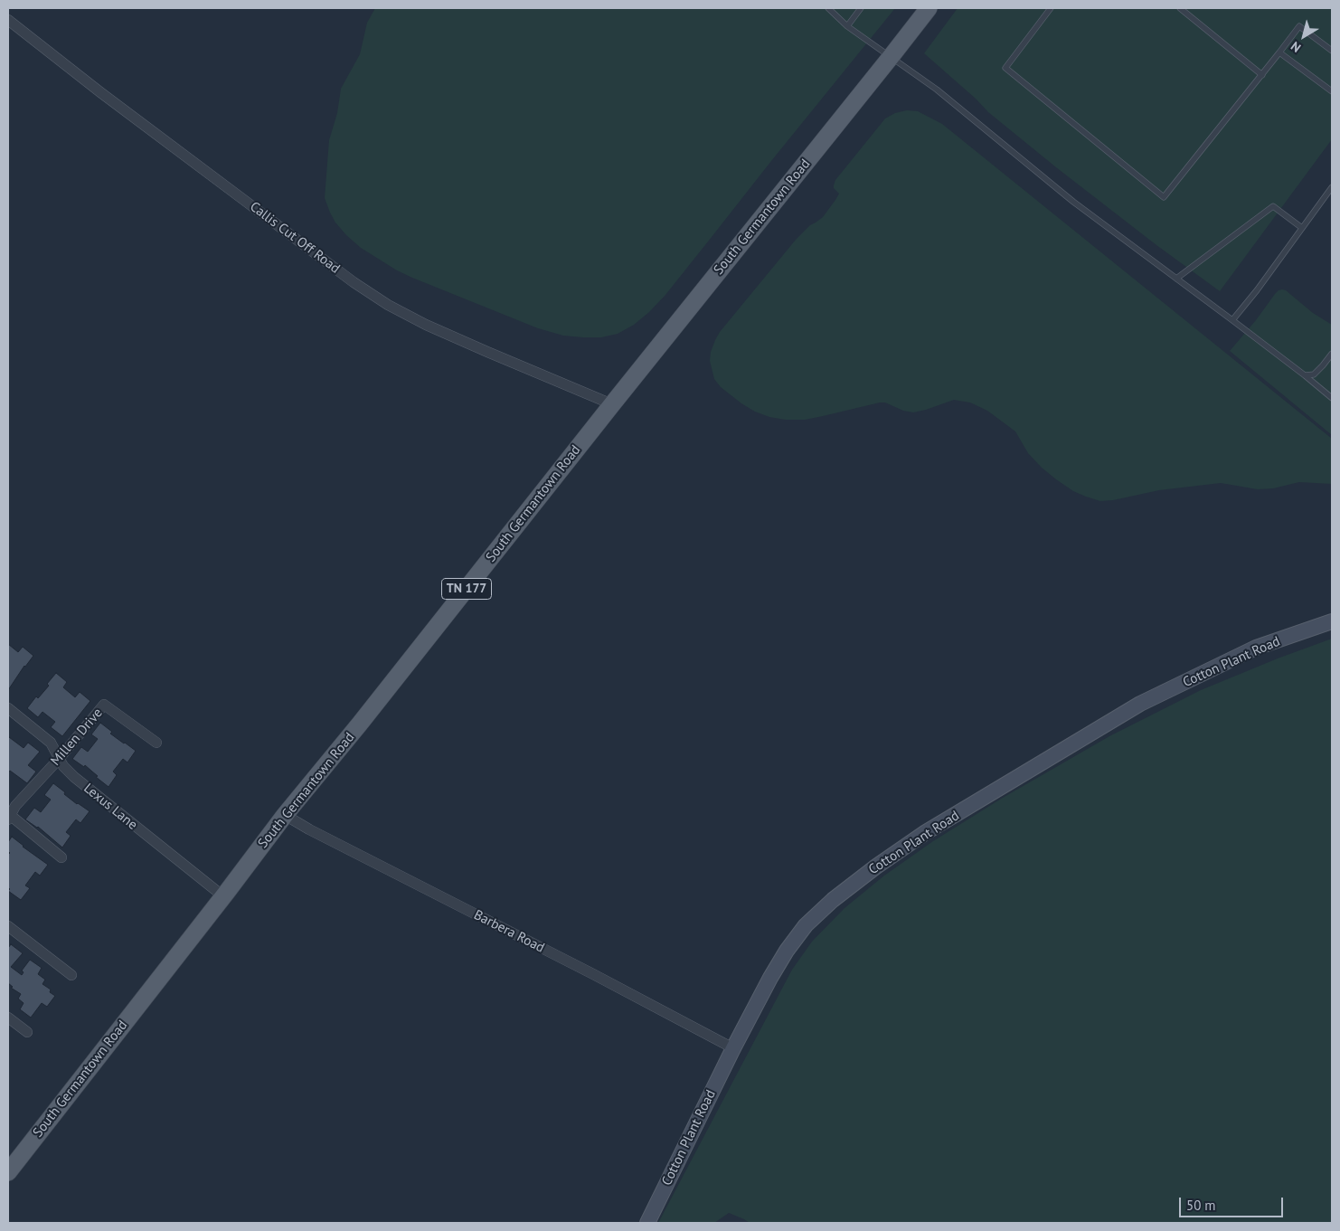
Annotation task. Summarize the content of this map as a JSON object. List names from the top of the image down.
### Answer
{
  "streets": {
    "main road": ["South Germantown Road", "TN 177"],
    "street": [
      "Callis Cut Off Road",
      "Cotton Plant Road",
      "Millen Drive",
      "Lexus Lane",
      "Barbera Road"
    ]
  },
  "crossings": [
    ["South Germantown Road", "Callis Cut Off Road"],
    ["South Germantown Road", "Lexus Lane"],
    ["South Germantown Road", "Barbera Road"],
    ["Cotton Plant Road", "Barbera Road"],
    ["Millen Drive", "Lexus Lane"]
  ],
  "scale_bar": "50 m",
  "north": "bottom left"
}
